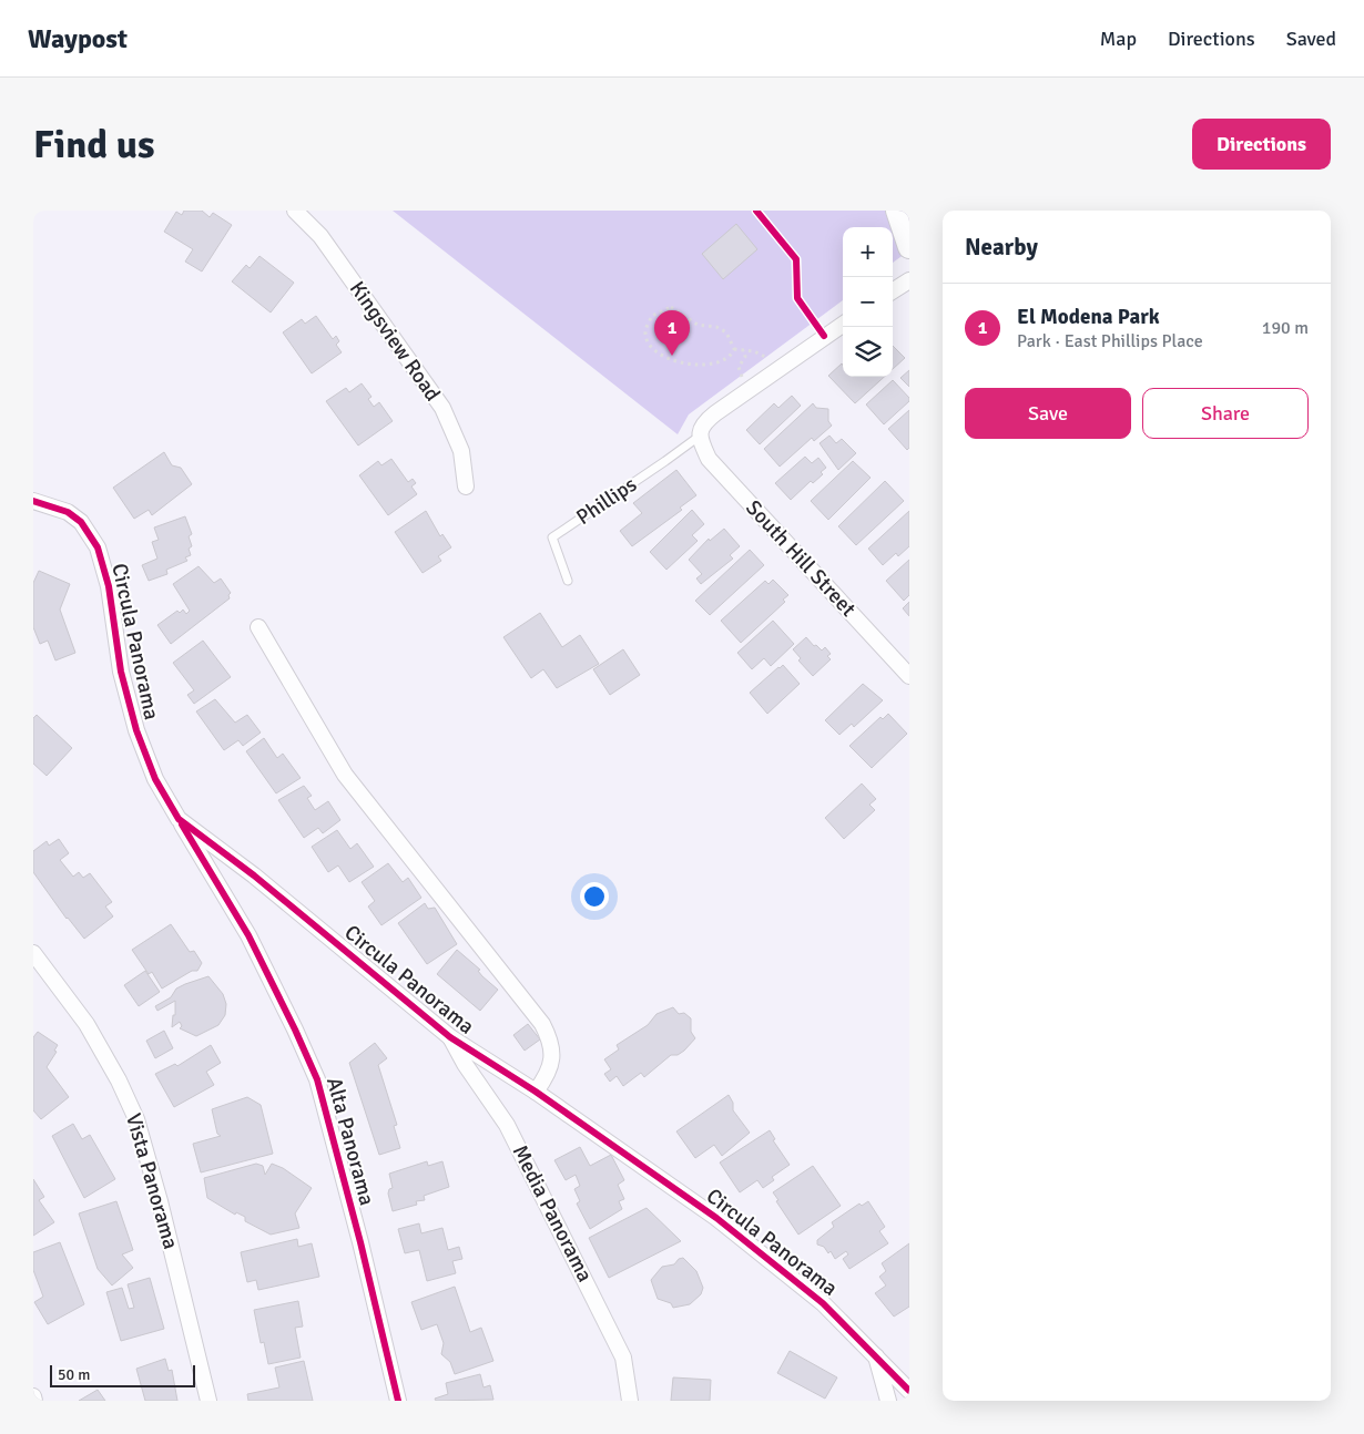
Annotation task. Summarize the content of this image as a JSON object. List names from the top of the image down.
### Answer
{
  "streets": {
    "street": [
      "Kingsview Road",
      "South Hill Street",
      "Circula Panorama",
      "Alta Panorama",
      "Vista Panorama",
      "Media Panorama"
    ],
    "lane": ["Phillips"]
  },
  "crossings": [
    ["Phillips", "South Hill Street"],
    ["Circula Panorama", "Alta Panorama"],
    ["Circula Panorama", "Media Panorama"]
  ],
  "scale_bar": "50 m",
  "page": {
    "header": "Waypost",
    "nav": ["Map", "Directions", "Saved"],
    "buttons": [
      "Directions",
      ["Save", "Share"]
    ],
    "title": "Find us",
    "heading": "Nearby",
    "map_buttons": ["+", "−"],
    "list": [
      {
        "mark": "1",
        "name": "El Modena Park",
        "note": "Park · East Phillips Place",
        "value": "190 m"
      }
    ],
    "pins": "1",
    "scale": "50 m"
  }
}
